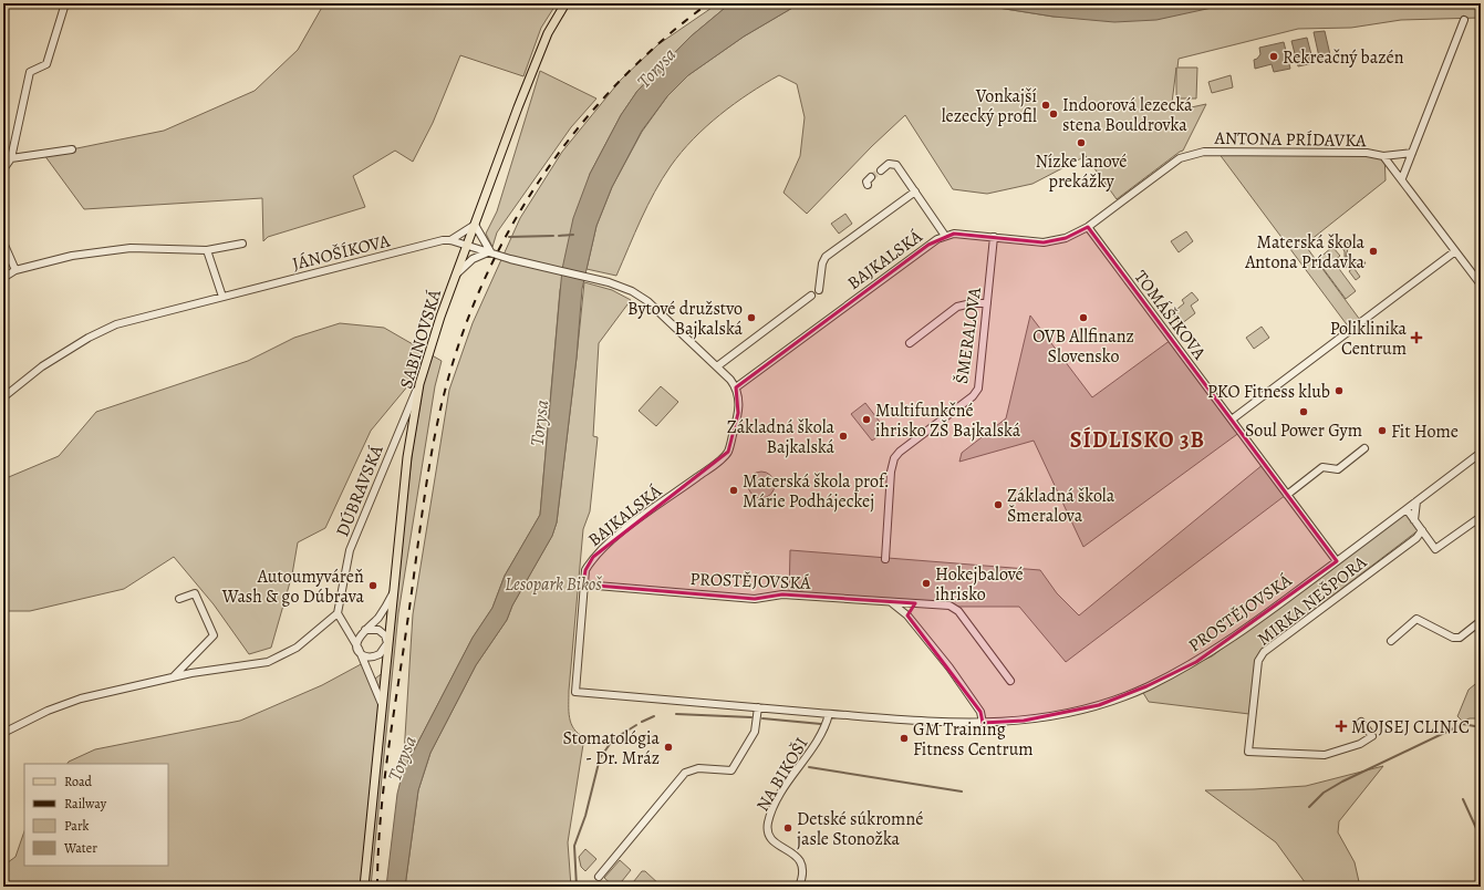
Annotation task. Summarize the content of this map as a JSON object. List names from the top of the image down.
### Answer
{
  "streets": {
    "main road": ["SABINOVSKÁ"],
    "street": [
      "ANTONA PRÍDAVKA",
      "JÁNOŠÍKOVA",
      "BAJKALSKÁ",
      "TOMÁŠIKOVA",
      "ŠMERALOVA",
      "DÚBRAVSKÁ",
      "PROSTĚJOVSKÁ",
      "MIRKA NEŠPORA",
      "NA BIKOŠI"
    ]
  },
  "crossings": [
    ["ANTONA PRÍDAVKA", "BAJKALSKÁ"],
    ["ANTONA PRÍDAVKA", "TOMÁŠIKOVA"],
    ["BAJKALSKÁ", "TOMÁŠIKOVA"],
    ["BAJKALSKÁ", "ŠMERALOVA"],
    ["BAJKALSKÁ", "PROSTĚJOVSKÁ"],
    ["TOMÁŠIKOVA", "PROSTĚJOVSKÁ"],
    ["SABINOVSKÁ", "DÚBRAVSKÁ"],
    ["PROSTĚJOVSKÁ", "NA BIKOŠI"]
  ],
  "districts": ["SÍDLISKO 3B"],
  "water": ["Torysa"],
  "parks": ["Lesopark Bikoš"],
  "places": {
    "other": [
      "Rekreačný bazén",
      "Vonkajší lezecký profil",
      "Indoorová lezecká stena Bouldrovka",
      "Nízke lanové prekážky",
      "Materská škola Antona Prídavka",
      "Bytové družstvo Bajkalská",
      "OVB Allfinanz Slovensko",
      "PKO Fitness klub",
      "Soul Power Gym",
      "Multifunkčné ihrisko ZŠ Bajkalská",
      "Fit Home",
      "Základná škola Bajkalská",
      "Materská škola prof. Márie Podhájeckej",
      "Základná škola Šmeralova",
      "Hokejbalové ihrisko",
      "Autoumyváreň Wash & go Dúbrava",
      "GM Training Fitness Centrum",
      "Stomatológia - Dr. Mráz",
      "Detské súkromné jasle Stonožka"
    ],
    "health": ["Poliklinika Centrum", "MOJSEJ CLINIC"]
  },
  "legend": [
    "Road",
    "Railway",
    "Park",
    "Water"
  ]
}
